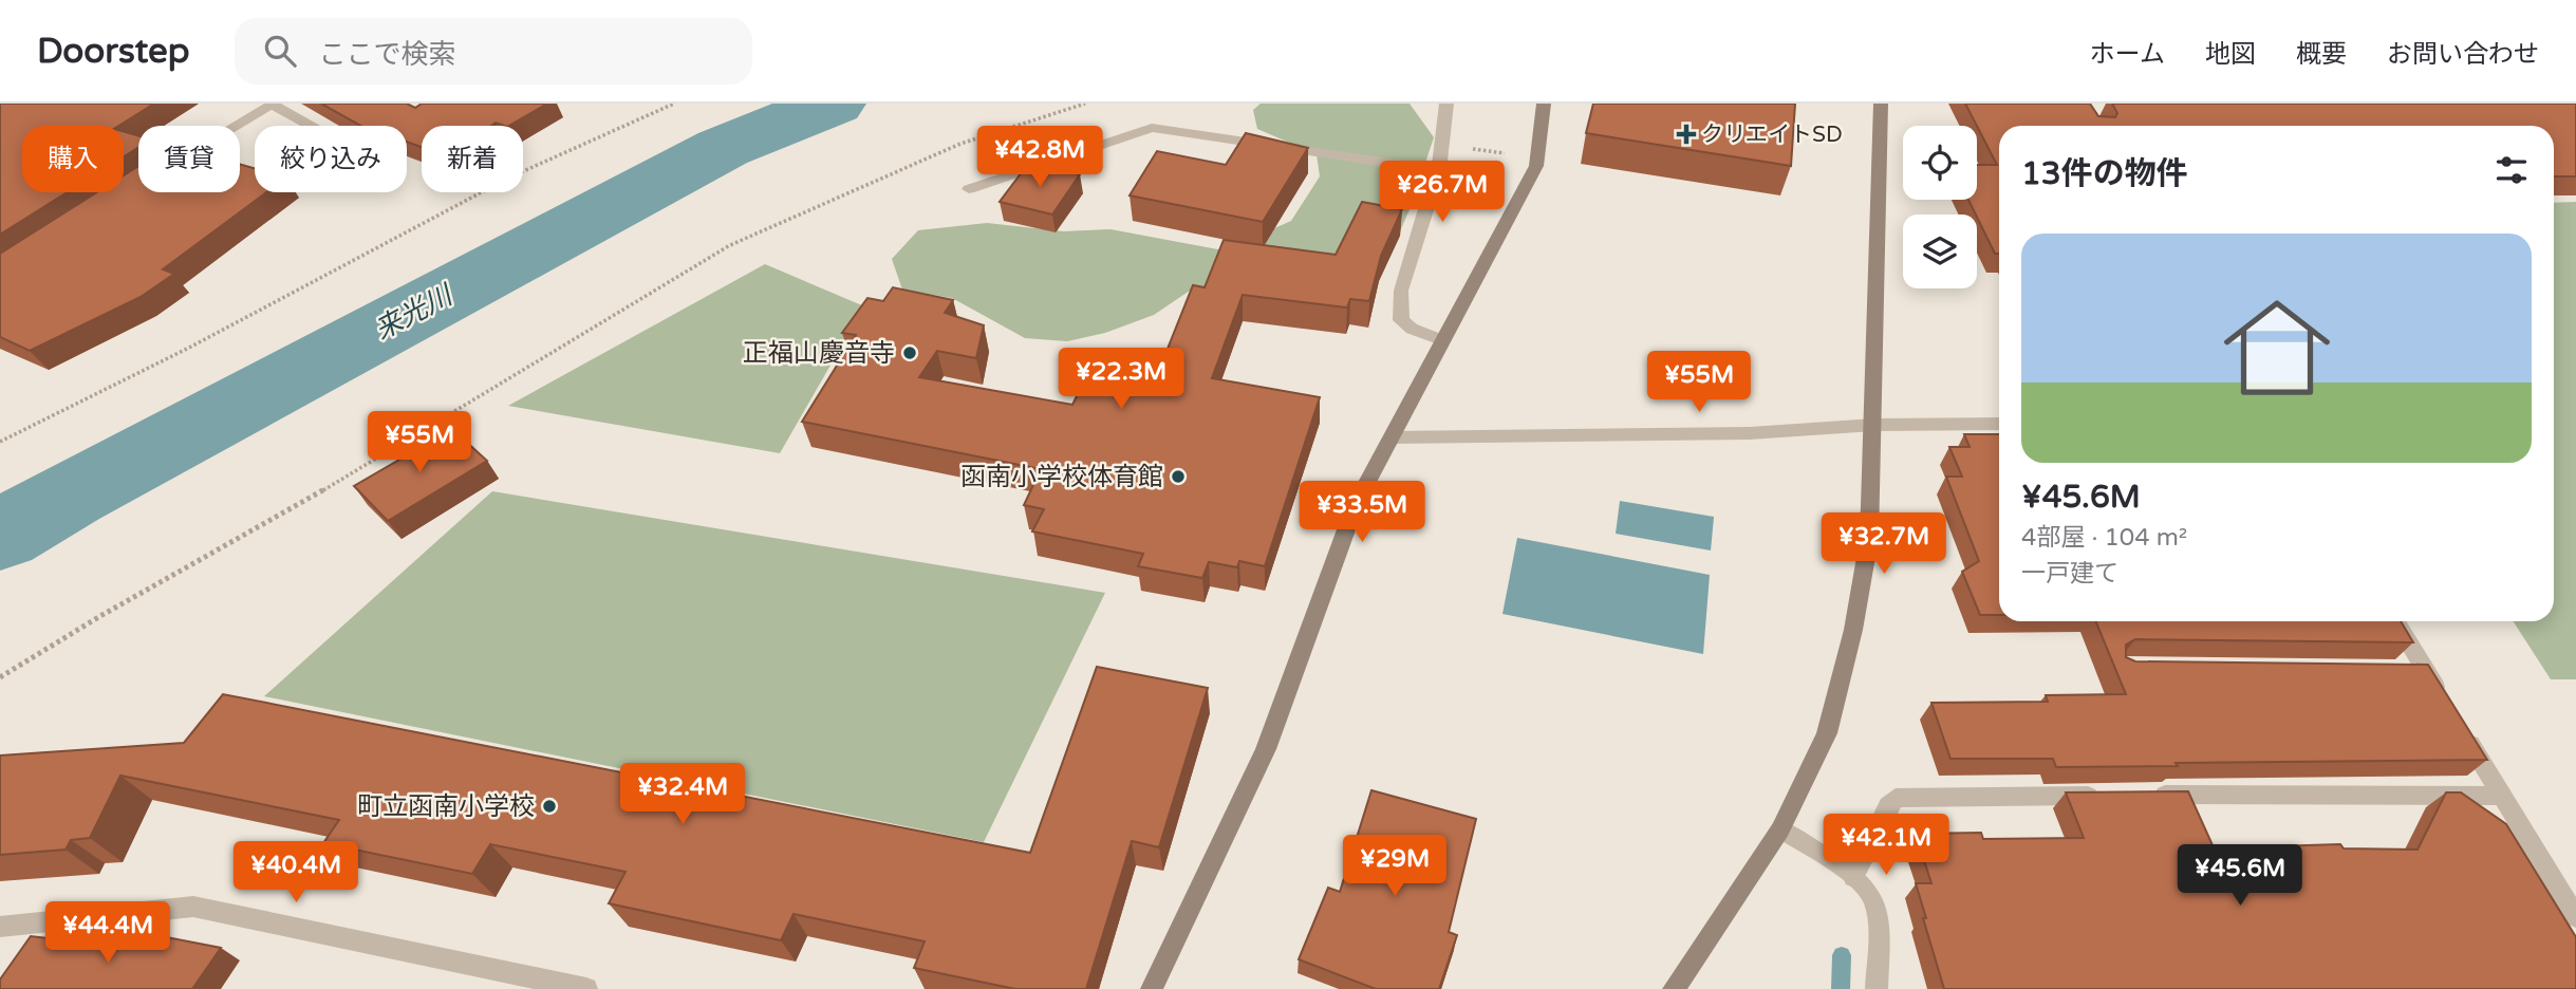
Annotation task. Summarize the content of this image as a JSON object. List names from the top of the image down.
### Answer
{
  "water": ["来光川"],
  "places": {
    "health": ["クリエイトSD"],
    "other": ["正福山慶音寺", "函南小学校体育館", "町立函南小学校"]
  },
  "page": {
    "header": "Doorstep",
    "search": "ここで検索",
    "nav": [
      "ホーム",
      "地図",
      "概要",
      "お問い合わせ"
    ],
    "price": [
      "¥42.8M",
      "¥26.7M",
      "¥22.3M",
      "¥55M",
      "¥55M",
      "¥33.5M",
      "¥32.7M",
      "¥32.4M",
      "¥42.1M",
      "¥29M",
      "¥40.4M",
      "¥45.6M",
      "¥44.4M"
    ],
    "chip": [
      "購入",
      "賃貸",
      "絞り込み",
      "新着"
    ],
    "heading": "13件の物件",
    "list": [
      {
        "name": "¥45.6M",
        "note": "4部屋 · 104 m² · 一戸建て"
      }
    ]
  }
}
